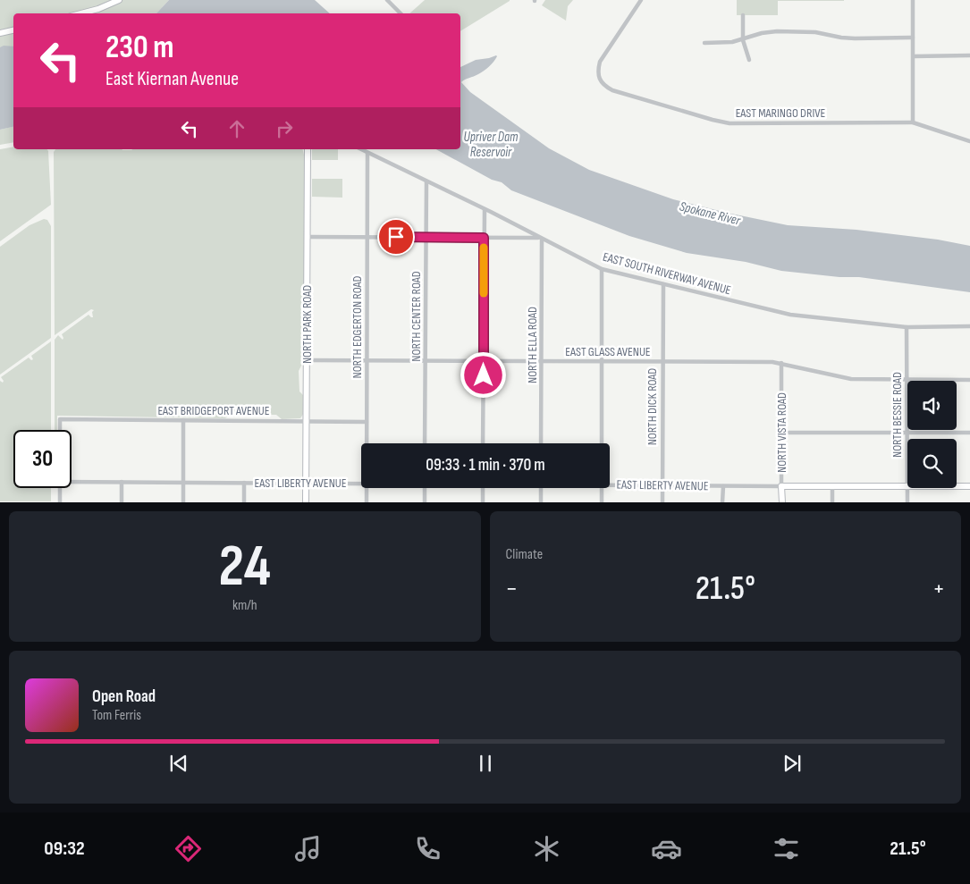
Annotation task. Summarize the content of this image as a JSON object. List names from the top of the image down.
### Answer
{
  "streets": {
    "street": [
      "EAST MARINGO DRIVE",
      "EAST SOUTH RIVERWAY AVENUE",
      "NORTH CENTER ROAD",
      "NORTH PARK ROAD",
      "NORTH EDGERTON ROAD",
      "NORTH ELLA ROAD",
      "EAST GLASS AVENUE",
      "NORTH DICK ROAD",
      "EAST BRIDGEPORT AVENUE",
      "NORTH BESSIE ROAD",
      "NORTH VISTA ROAD",
      "EAST LIBERTY AVENUE"
    ]
  },
  "crossings": [
    ["EAST SOUTH RIVERWAY AVENUE", "NORTH CENTER ROAD"],
    ["EAST SOUTH RIVERWAY AVENUE", "NORTH EDGERTON ROAD"],
    ["EAST SOUTH RIVERWAY AVENUE", "NORTH ELLA ROAD"],
    ["EAST SOUTH RIVERWAY AVENUE", "NORTH DICK ROAD"],
    ["EAST SOUTH RIVERWAY AVENUE", "NORTH BESSIE ROAD"],
    ["NORTH CENTER ROAD", "EAST GLASS AVENUE"],
    ["NORTH PARK ROAD", "EAST GLASS AVENUE"],
    ["NORTH PARK ROAD", "EAST BRIDGEPORT AVENUE"],
    ["NORTH PARK ROAD", "EAST LIBERTY AVENUE"],
    ["NORTH EDGERTON ROAD", "EAST GLASS AVENUE"],
    ["NORTH EDGERTON ROAD", "EAST BRIDGEPORT AVENUE"],
    ["NORTH ELLA ROAD", "EAST GLASS AVENUE"],
    ["EAST GLASS AVENUE", "NORTH DICK ROAD"],
    ["EAST GLASS AVENUE", "NORTH BESSIE ROAD"],
    ["EAST GLASS AVENUE", "NORTH VISTA ROAD"],
    ["NORTH DICK ROAD", "EAST LIBERTY AVENUE"],
    ["NORTH VISTA ROAD", "EAST LIBERTY AVENUE"]
  ],
  "water": ["Upriver Dam Reservoir", "Spokane River"],
  "page": {
    "turn": ["230 m", "East Kiernan Avenue"],
    "limit": "30",
    "trip": "09:33 · 1 min · 370 m",
    "tile": [
      ["24", "km/h"],
      "Climate"
    ],
    "heat": ["−", "21.5°", "+"],
    "song": ["Open Road", "Tom Ferris"],
    "tabs": ["09:32", "21.5°"]
  }
}
